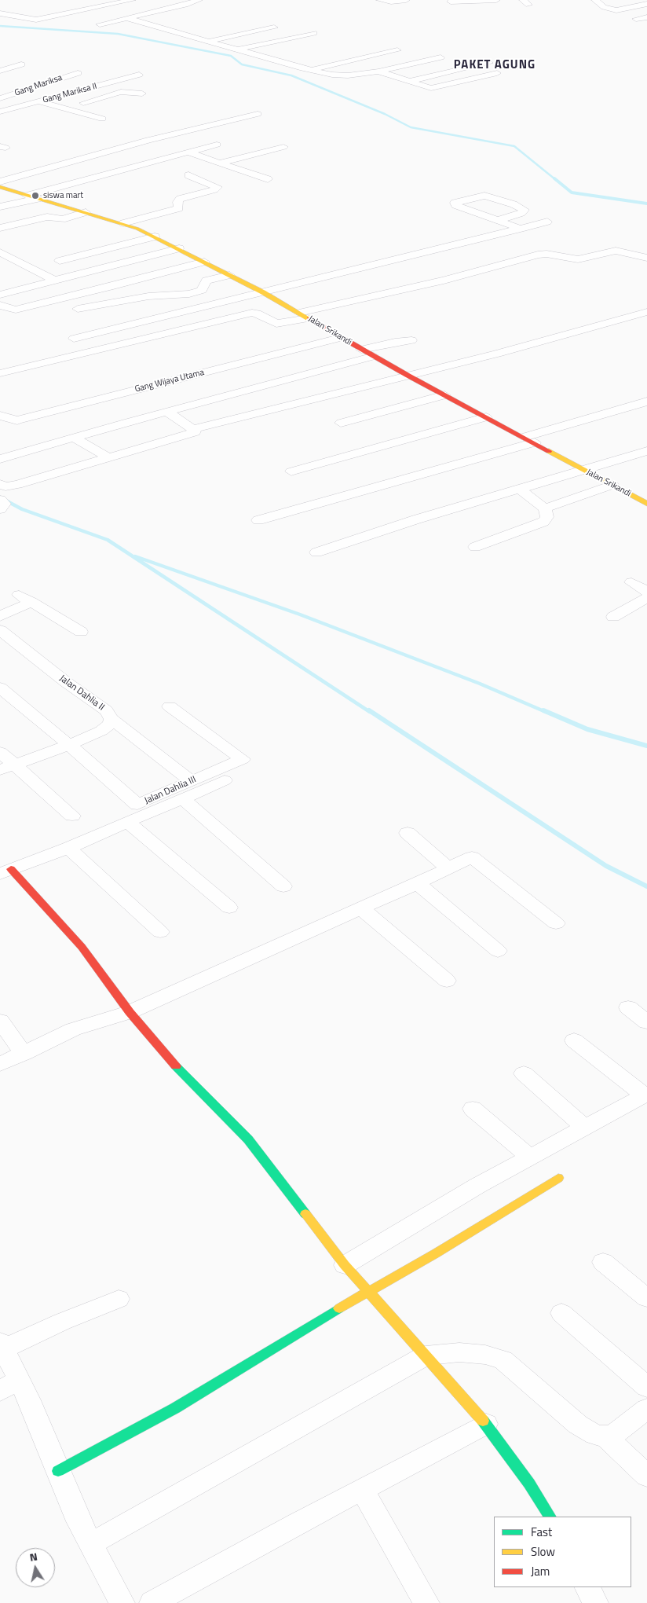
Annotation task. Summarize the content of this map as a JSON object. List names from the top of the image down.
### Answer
{
  "streets": {
    "street": [
      "Gang Mariksa",
      "Gang Mariksa II",
      "Jalan Srikandi",
      "Gang Wijaya Utama",
      "Jalan Dahlia II",
      "Jalan Dahlia III"
    ]
  },
  "crossings": [
    ["Jalan Srikandi", "Gang Wijaya Utama"],
    ["Jalan Dahlia II", "Jalan Dahlia III"]
  ],
  "districts": ["PAKET AGUNG"],
  "places": ["siswa mart"],
  "legend": ["Fast", "Slow", "Jam"],
  "north": "top"
}
